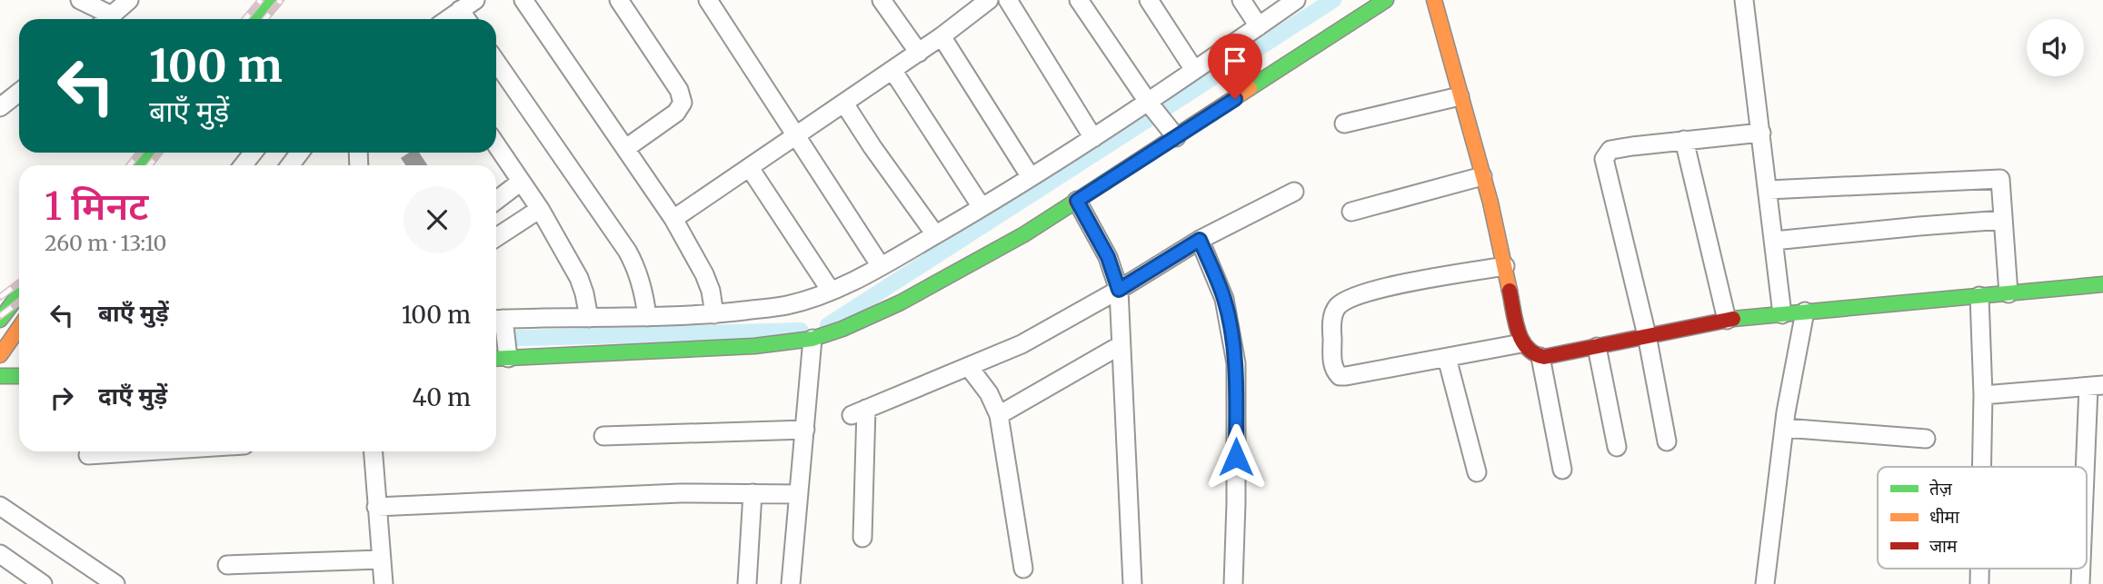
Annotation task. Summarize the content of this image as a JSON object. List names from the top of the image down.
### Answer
{
  "legend": ["तेज़", "धीमा", "जाम"],
  "page": {
    "turn": ["100 m", "बाएँ मुड़ें"],
    "heading": ["1 मिनट", "260 m · 13:10"],
    "list": [
      {
        "name": "बाएँ मुड़ें",
        "value": "100 m"
      },
      {
        "name": "दाएँ मुड़ें",
        "value": "40 m"
      }
    ]
  }
}
